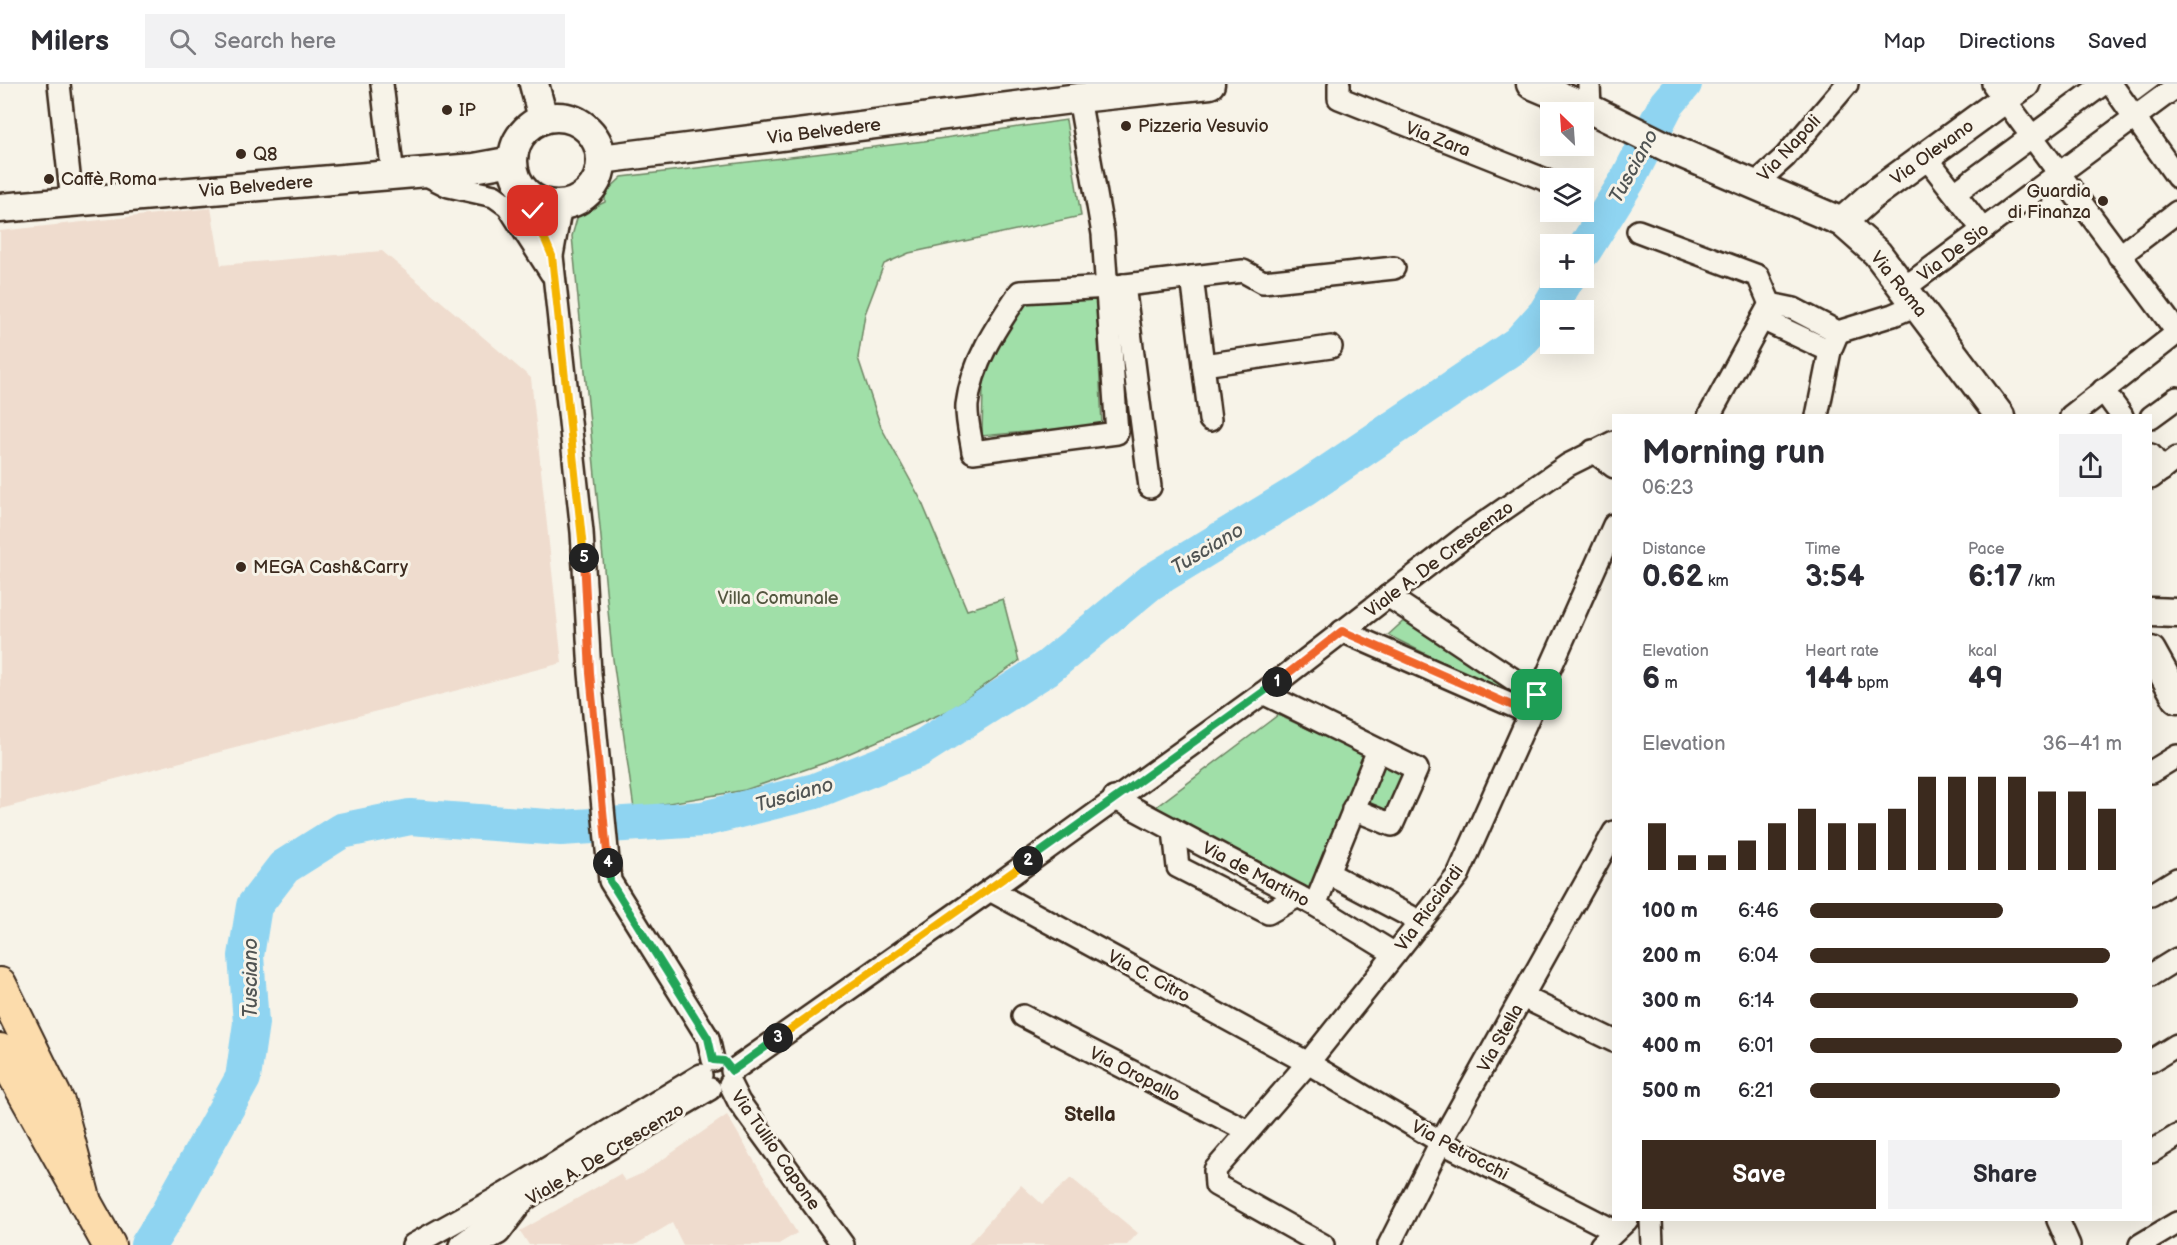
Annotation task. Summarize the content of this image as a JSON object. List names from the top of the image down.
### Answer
{
  "streets": {
    "main road": ["Via Belvedere", "Via Olevano", "Via Roma"],
    "street": [
      "Via Zara",
      "Via Napoli",
      "Via De Sio",
      "Viale A. De Crescenzo",
      "Via de Martino",
      "Via Ricciardi",
      "Via C. Citro",
      "Via Stella",
      "Via Oropallo",
      "Via Tullio Capone",
      "Via Petrocchi"
    ]
  },
  "crossings": [
    ["Via Napoli", "Via Roma"],
    ["Via Olevano", "Via Roma"],
    ["Via De Sio", "Via Roma"],
    ["Viale A. De Crescenzo", "Via de Martino"],
    ["Viale A. De Crescenzo", "Via C. Citro"],
    ["Viale A. De Crescenzo", "Via Tullio Capone"],
    ["Via de Martino", "Via Ricciardi"],
    ["Via Ricciardi", "Via C. Citro"],
    ["Via Ricciardi", "Via Oropallo"],
    ["Via Ricciardi", "Via Petrocchi"],
    ["Via C. Citro", "Via Petrocchi"],
    ["Via Stella", "Via Petrocchi"]
  ],
  "districts": ["Stella"],
  "water": ["Tusciano"],
  "parks": ["Villa Comunale"],
  "places": [
    "IP",
    "Pizzeria Vesuvio",
    "Q8",
    "Caffè Roma",
    "Guardia di Finanza",
    "MEGA Cash&Carry"
  ],
  "north": "top left",
  "page": {
    "header": "Milers",
    "search": "Search here",
    "nav": ["Map", "Directions", "Saved"],
    "map_buttons": ["+", "−"],
    "heading": ["Morning run", "06:23"],
    "stats": [
      ["Distance", "0.62 km"],
      ["Time", "3:54"],
      ["Pace", "6:17 /km"],
      ["Elevation", "6 m"],
      ["Heart rate", "144 bpm"],
      ["kcal", "49"]
    ],
    "pins": [
      "5",
      "1",
      "2",
      "4",
      "3"
    ],
    "chart": ["Elevation", "36–41 m"],
    "list": [
      {
        "name": "100 m",
        "note": "6:46"
      },
      {
        "name": "200 m",
        "note": "6:04"
      },
      {
        "name": "300 m",
        "note": "6:14"
      },
      {
        "name": "400 m",
        "note": "6:01"
      },
      {
        "name": "500 m",
        "note": "6:21"
      }
    ],
    "buttons": ["Save", "Share"]
  }
}
